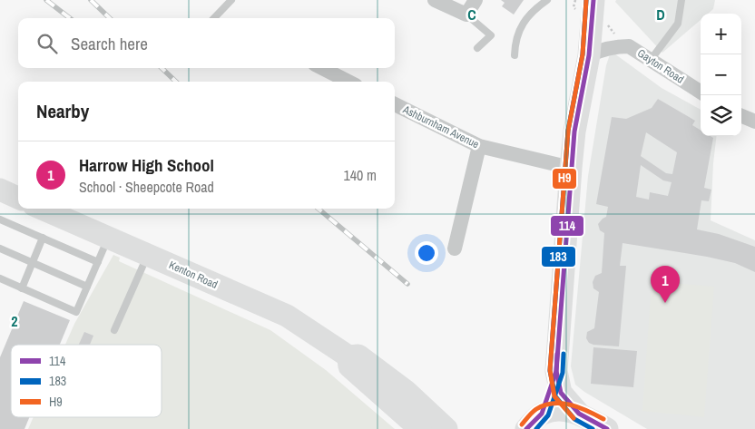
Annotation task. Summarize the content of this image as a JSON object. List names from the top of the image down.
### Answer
{
  "streets": {
    "main road": ["Kenton Road"],
    "street": ["Gayton Road", "Ashburnham Avenue"]
  },
  "lines": ["transit line 114", "transit line 183", "transit line H9"],
  "legend": ["114", "183", "H9"],
  "page": {
    "map_buttons": ["+", "−"],
    "search": "Search here",
    "heading": "Nearby",
    "list": [
      {
        "mark": "1",
        "name": "Harrow High School",
        "note": "School · Sheepcote Road",
        "value": "140 m"
      }
    ],
    "pins": "1"
  },
  "grid": {
    "columns": ["C", "D"],
    "rows": ["2"]
  }
}
